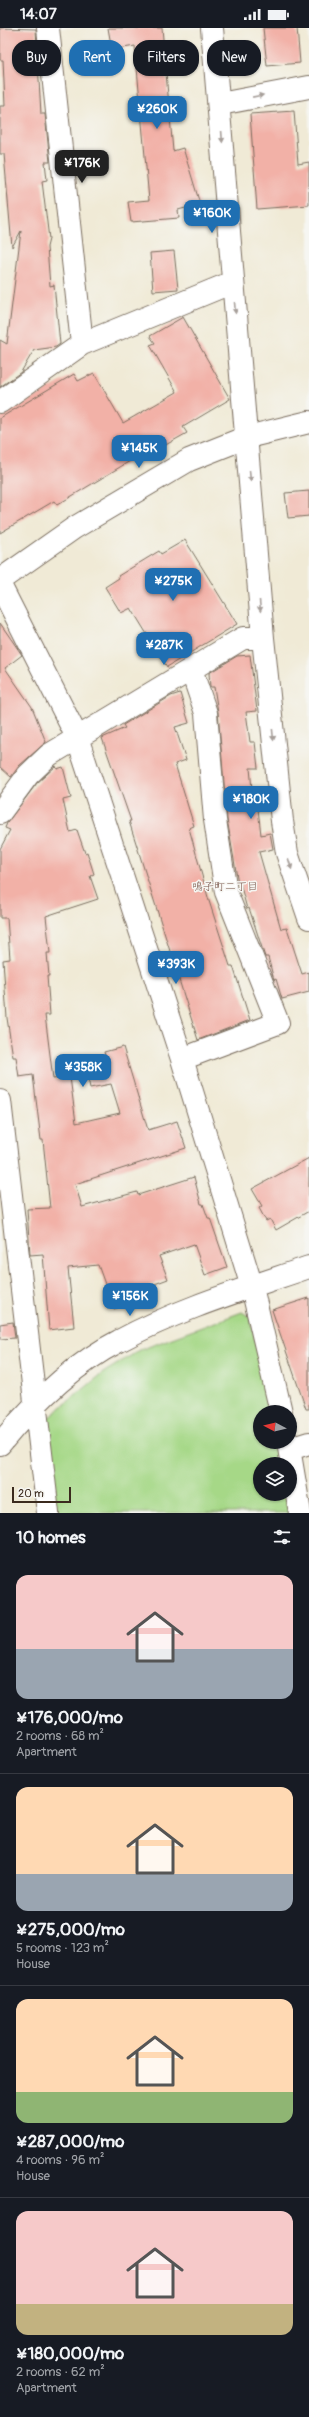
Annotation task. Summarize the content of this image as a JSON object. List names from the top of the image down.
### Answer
{
  "districts": ["鳴子町二丁目"],
  "scale_bar": "20 m",
  "north": "left",
  "page": {
    "status": "14:07",
    "chip": [
      "Buy",
      "Rent",
      "Filters",
      "New"
    ],
    "price": [
      "¥260K",
      "¥176K",
      "¥160K",
      "¥145K",
      "¥275K",
      "¥287K",
      "¥180K",
      "¥393K",
      "¥358K",
      "¥156K"
    ],
    "scale": "20 m",
    "heading": "10 homes",
    "list": [
      {
        "name": "¥176,000/mo",
        "note": "2 rooms · 68 m² · Apartment"
      },
      {
        "name": "¥275,000/mo",
        "note": "5 rooms · 123 m² · House"
      },
      {
        "name": "¥287,000/mo",
        "note": "4 rooms · 96 m² · House"
      },
      {
        "name": "¥180,000/mo",
        "note": "2 rooms · 62 m² · Apartment"
      }
    ]
  }
}
